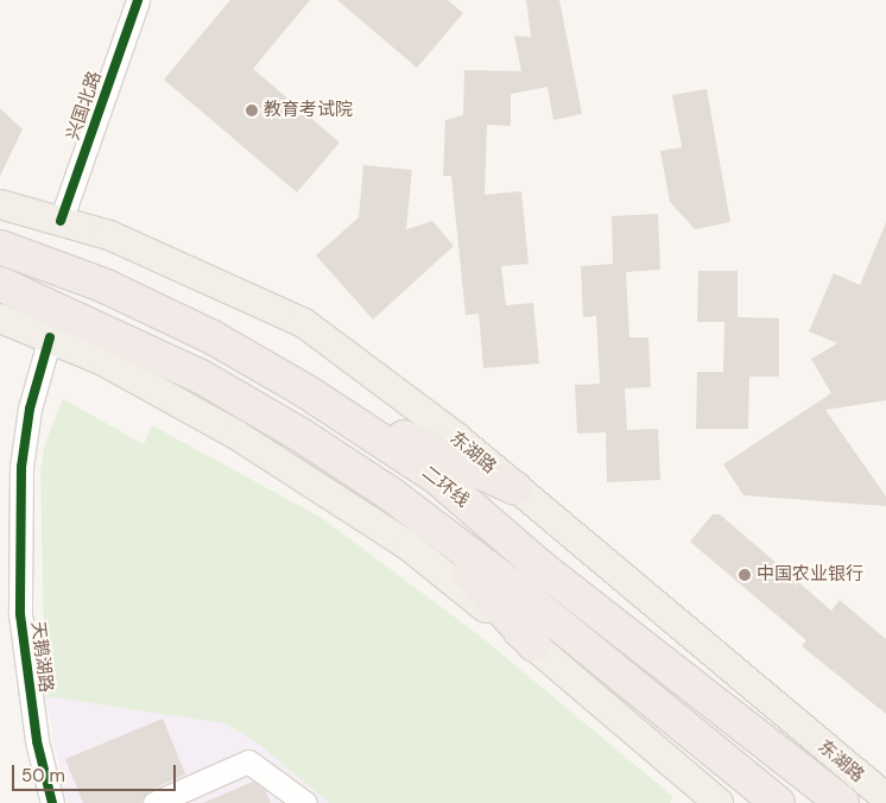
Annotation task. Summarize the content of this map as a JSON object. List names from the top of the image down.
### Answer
{
  "streets": {
    "highway": ["二环线"],
    "main road": ["东湖路"],
    "street": ["兴国北路", "天鹅湖路"]
  },
  "crossings": [
    ["兴国北路", "东湖路"]
  ],
  "places": ["教育考试院", "中国农业银行"],
  "scale_bar": "50 m"
}
